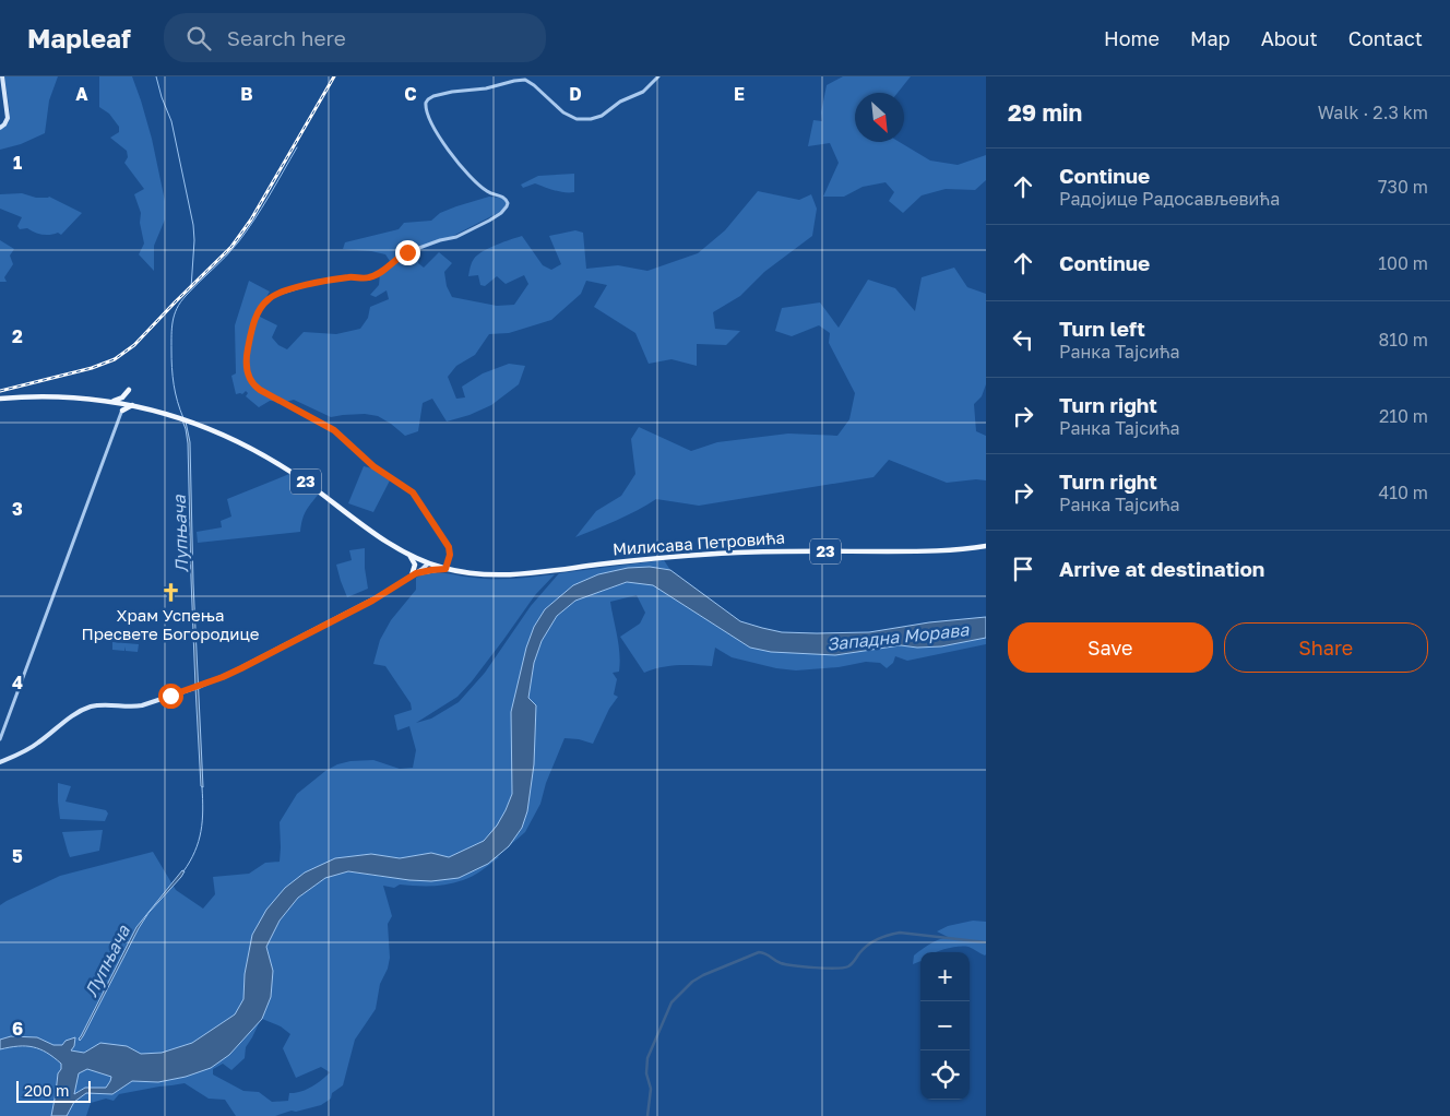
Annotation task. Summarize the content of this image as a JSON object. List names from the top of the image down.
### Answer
{
  "streets": {
    "main road": ["23", "Милисава Петровића"]
  },
  "crossings": [
    ["23", "Милисава Петровића"]
  ],
  "water": ["Лупњача", "Западна Морава"],
  "places": {
    "church": ["Храм Успења Пресвете Богородице"]
  },
  "scale_bar": "200 m",
  "north": "bottom right",
  "page": {
    "header": "Mapleaf",
    "search": "Search here",
    "nav": [
      "Home",
      "Map",
      "About",
      "Contact"
    ],
    "heading": ["29 min", "Walk · 2.3 km"],
    "list": [
      ["Continue", "Радојице Радосављевића", "730 m"],
      ["Continue", "100 m"],
      ["Turn left", "Ранка Тајсића", "810 m"],
      ["Turn right", "Ранка Тајсића", "210 m"],
      ["Turn right", "Ранка Тајсића", "410 m"],
      "Arrive at destination"
    ],
    "buttons": ["Save", "Share"],
    "map_buttons": ["+", "−"],
    "scale": "200 m"
  },
  "grid": {
    "columns": [
      "A",
      "B",
      "C",
      "D",
      "E"
    ],
    "rows": [
      "1",
      "2",
      "3",
      "4",
      "5",
      "6"
    ]
  }
}
